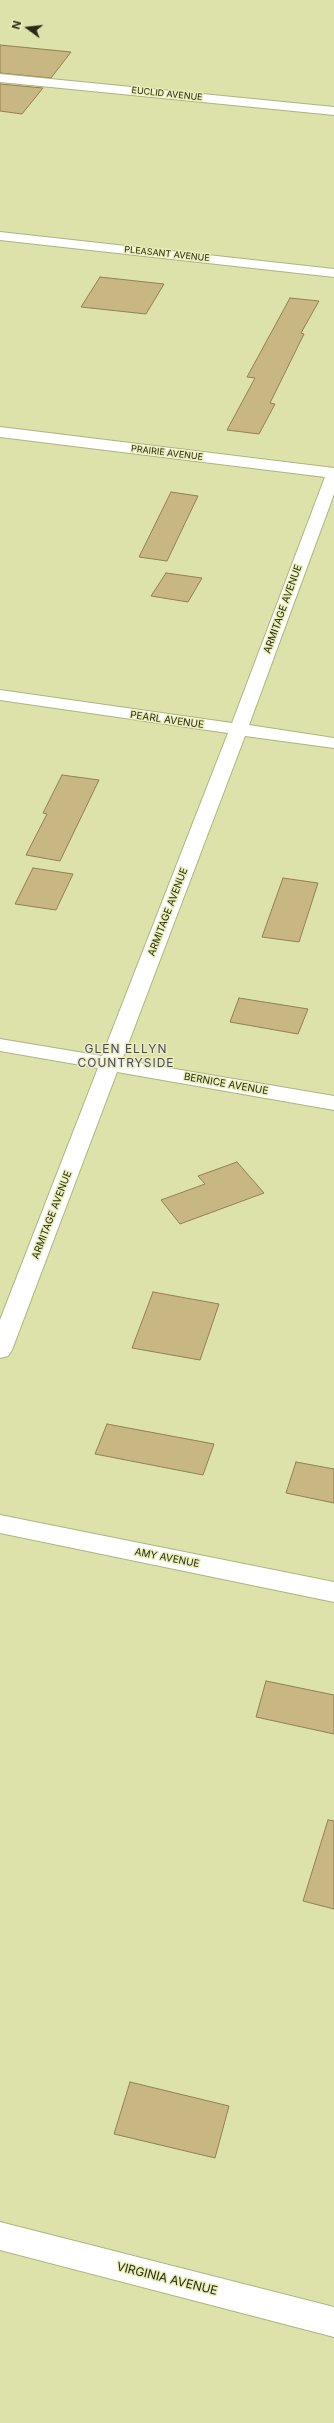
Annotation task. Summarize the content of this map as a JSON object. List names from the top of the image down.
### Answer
{
  "streets": {
    "street": [
      "EUCLID AVENUE",
      "PLEASANT AVENUE",
      "PRAIRIE AVENUE",
      "ARMITAGE AVENUE",
      "PEARL AVENUE",
      "BERNICE AVENUE",
      "AMY AVENUE",
      "VIRGINIA AVENUE"
    ]
  },
  "crossings": [
    ["PRAIRIE AVENUE", "ARMITAGE AVENUE"],
    ["ARMITAGE AVENUE", "PEARL AVENUE"],
    ["ARMITAGE AVENUE", "BERNICE AVENUE"]
  ],
  "districts": ["GLEN ELLYN COUNTRYSIDE"],
  "north": "left"
}
